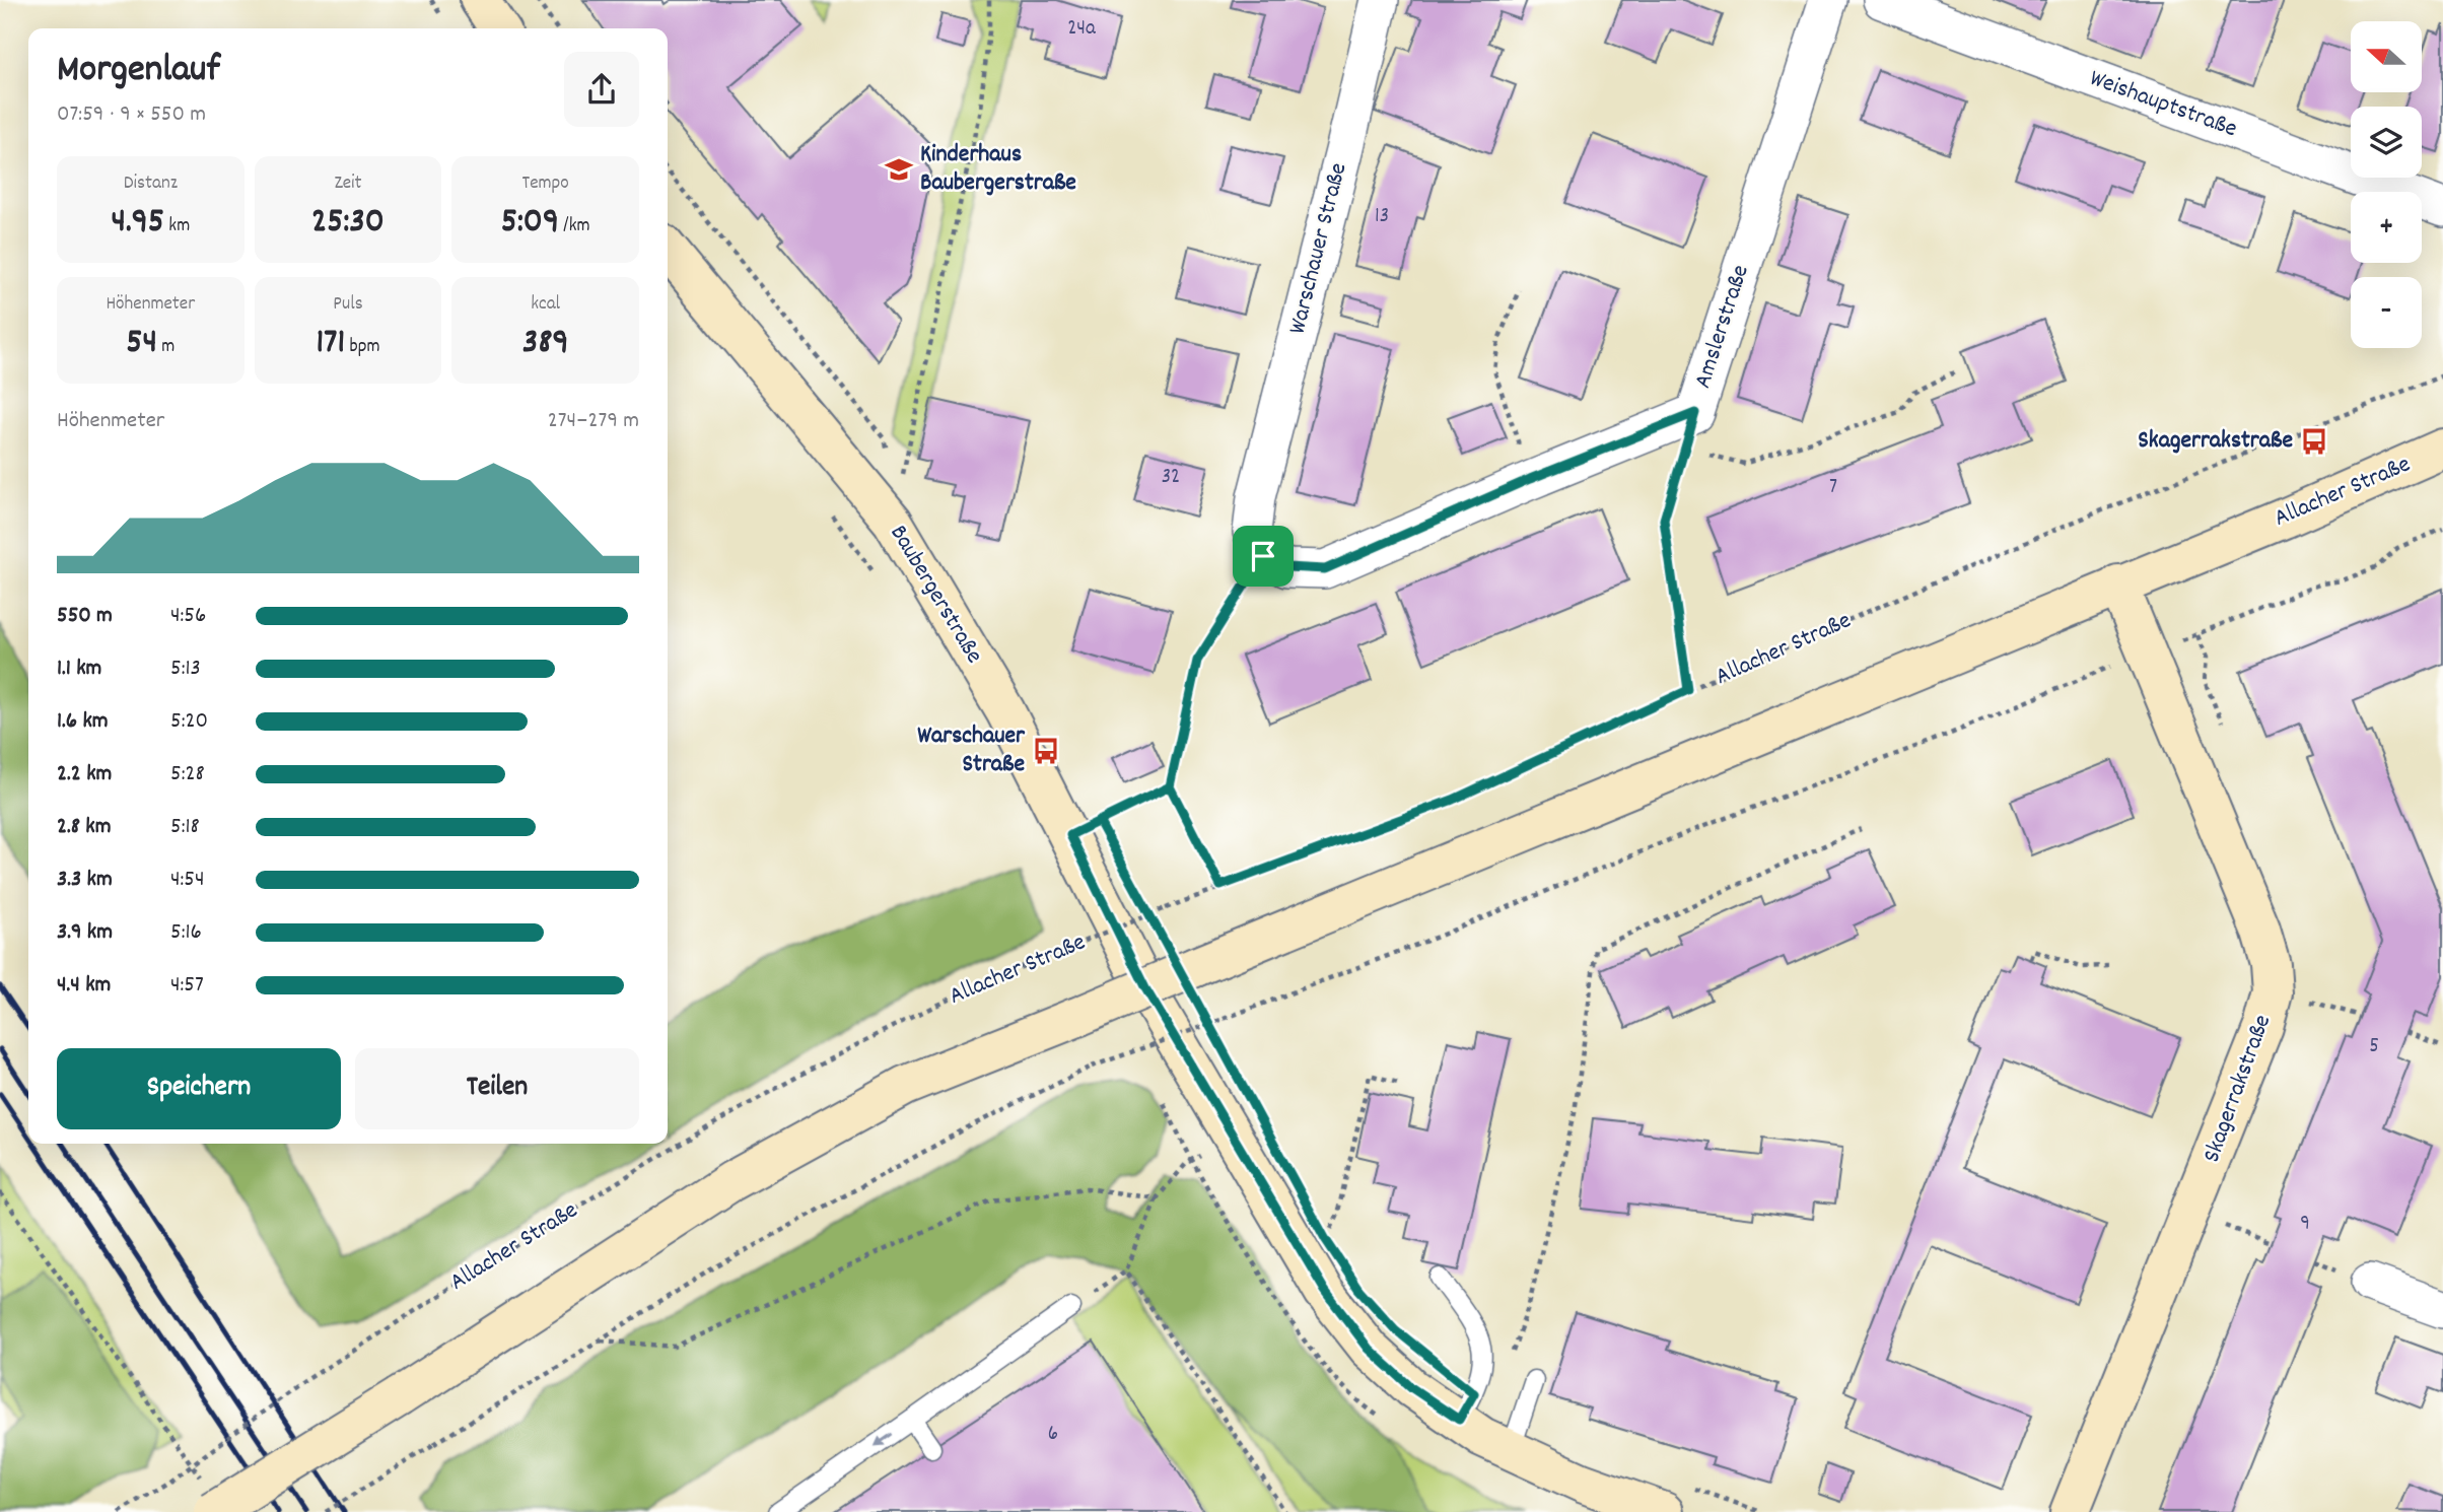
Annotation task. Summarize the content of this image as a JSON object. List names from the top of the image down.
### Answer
{
  "streets": {
    "street": [
      "Weishauptstraße",
      "Warschauer Straße",
      "Amslerstraße",
      "Allacher Straße",
      "Baubergerstraße",
      "Skagerrakstraße"
    ]
  },
  "crossings": [
    ["Warschauer Straße", "Amslerstraße"],
    ["Allacher Straße", "Skagerrakstraße"]
  ],
  "places": {
    "school or university": ["Kinderhaus Baubergerstraße"],
    "bus stop": ["Skagerrakstraße", "Warschauer Straße"]
  },
  "house_numbers": [
    "24a",
    "13",
    "32",
    "7",
    "5",
    "9",
    "6"
  ],
  "north": "left",
  "page": {
    "map_buttons": ["+", "−"],
    "heading": ["Morgenlauf", "07:59 · 9 × 550 m"],
    "stats": [
      ["Distanz", "4.95 km"],
      ["Zeit", "25:30"],
      ["Tempo", "5:09 /km"],
      ["Höhenmeter", "54 m"],
      ["Puls", "171 bpm"],
      ["kcal", "389"]
    ],
    "chart": ["Höhenmeter", "274–279 m"],
    "list": [
      {
        "name": "550 m",
        "note": "4:56"
      },
      {
        "name": "1.1 km",
        "note": "5:13"
      },
      {
        "name": "1.6 km",
        "note": "5:20"
      },
      {
        "name": "2.2 km",
        "note": "5:28"
      },
      {
        "name": "2.8 km",
        "note": "5:18"
      },
      {
        "name": "3.3 km",
        "note": "4:54"
      },
      {
        "name": "3.9 km",
        "note": "5:16"
      },
      {
        "name": "4.4 km",
        "note": "4:57"
      }
    ],
    "buttons": ["Speichern", "Teilen"]
  }
}
